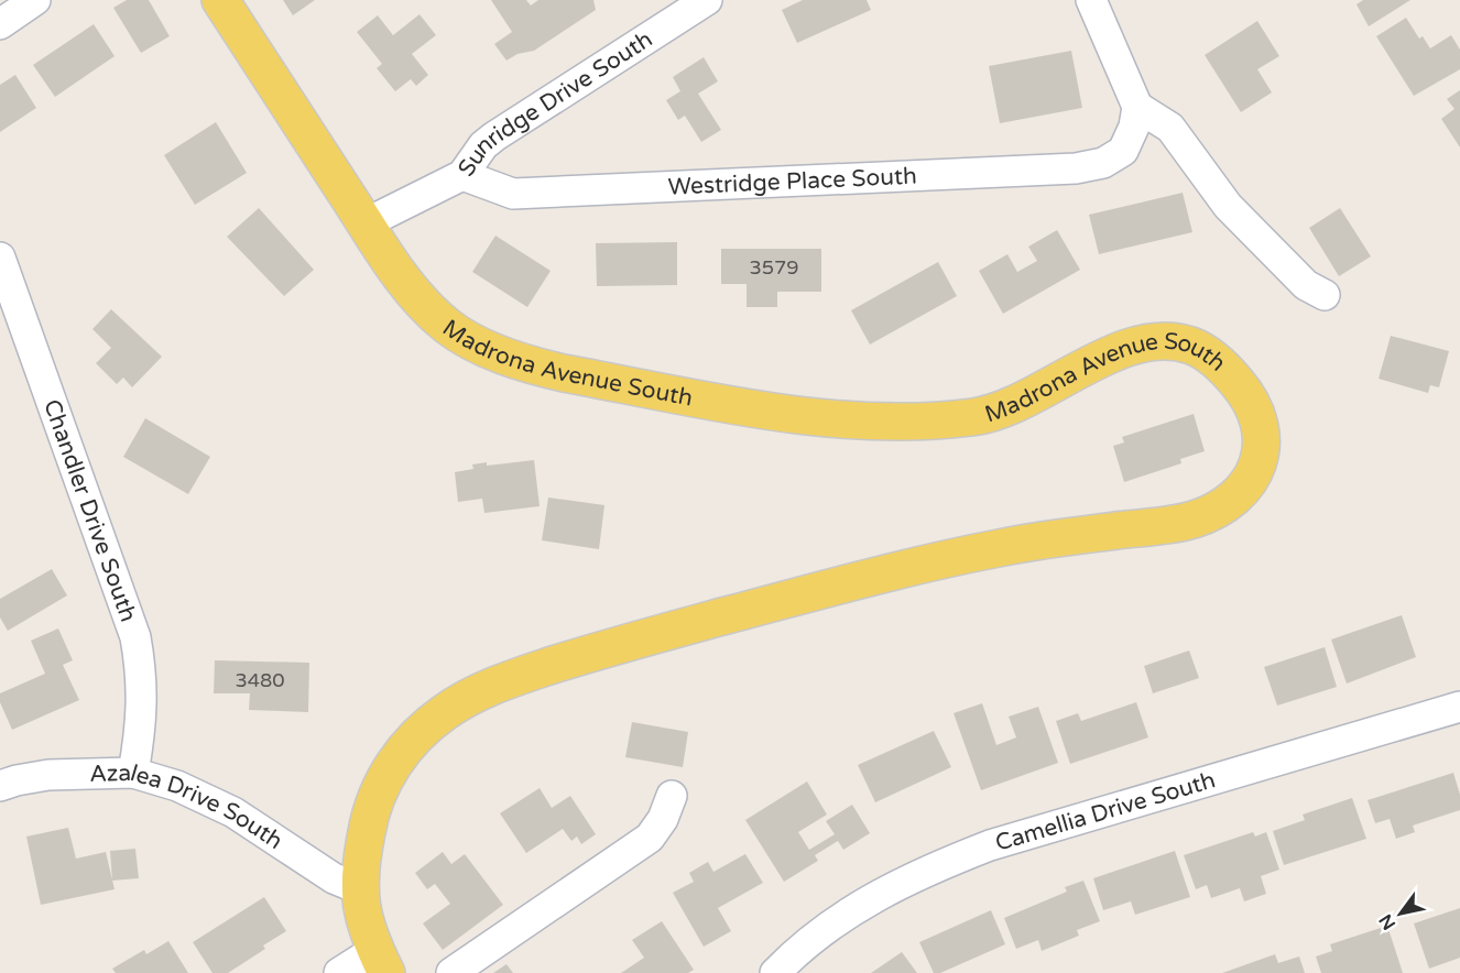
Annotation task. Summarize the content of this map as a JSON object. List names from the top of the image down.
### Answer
{
  "streets": {
    "main road": ["Madrona Avenue South"],
    "street": [
      "Sunridge Drive South",
      "Westridge Place South",
      "Chandler Drive South",
      "Azalea Drive South",
      "Camellia Drive South"
    ]
  },
  "crossings": [
    ["Sunridge Drive South", "Westridge Place South"],
    ["Sunridge Drive South", "Madrona Avenue South"],
    ["Madrona Avenue South", "Azalea Drive South"],
    ["Chandler Drive South", "Azalea Drive South"]
  ],
  "house_numbers": ["3579", "3480"],
  "north": "bottom left"
}
